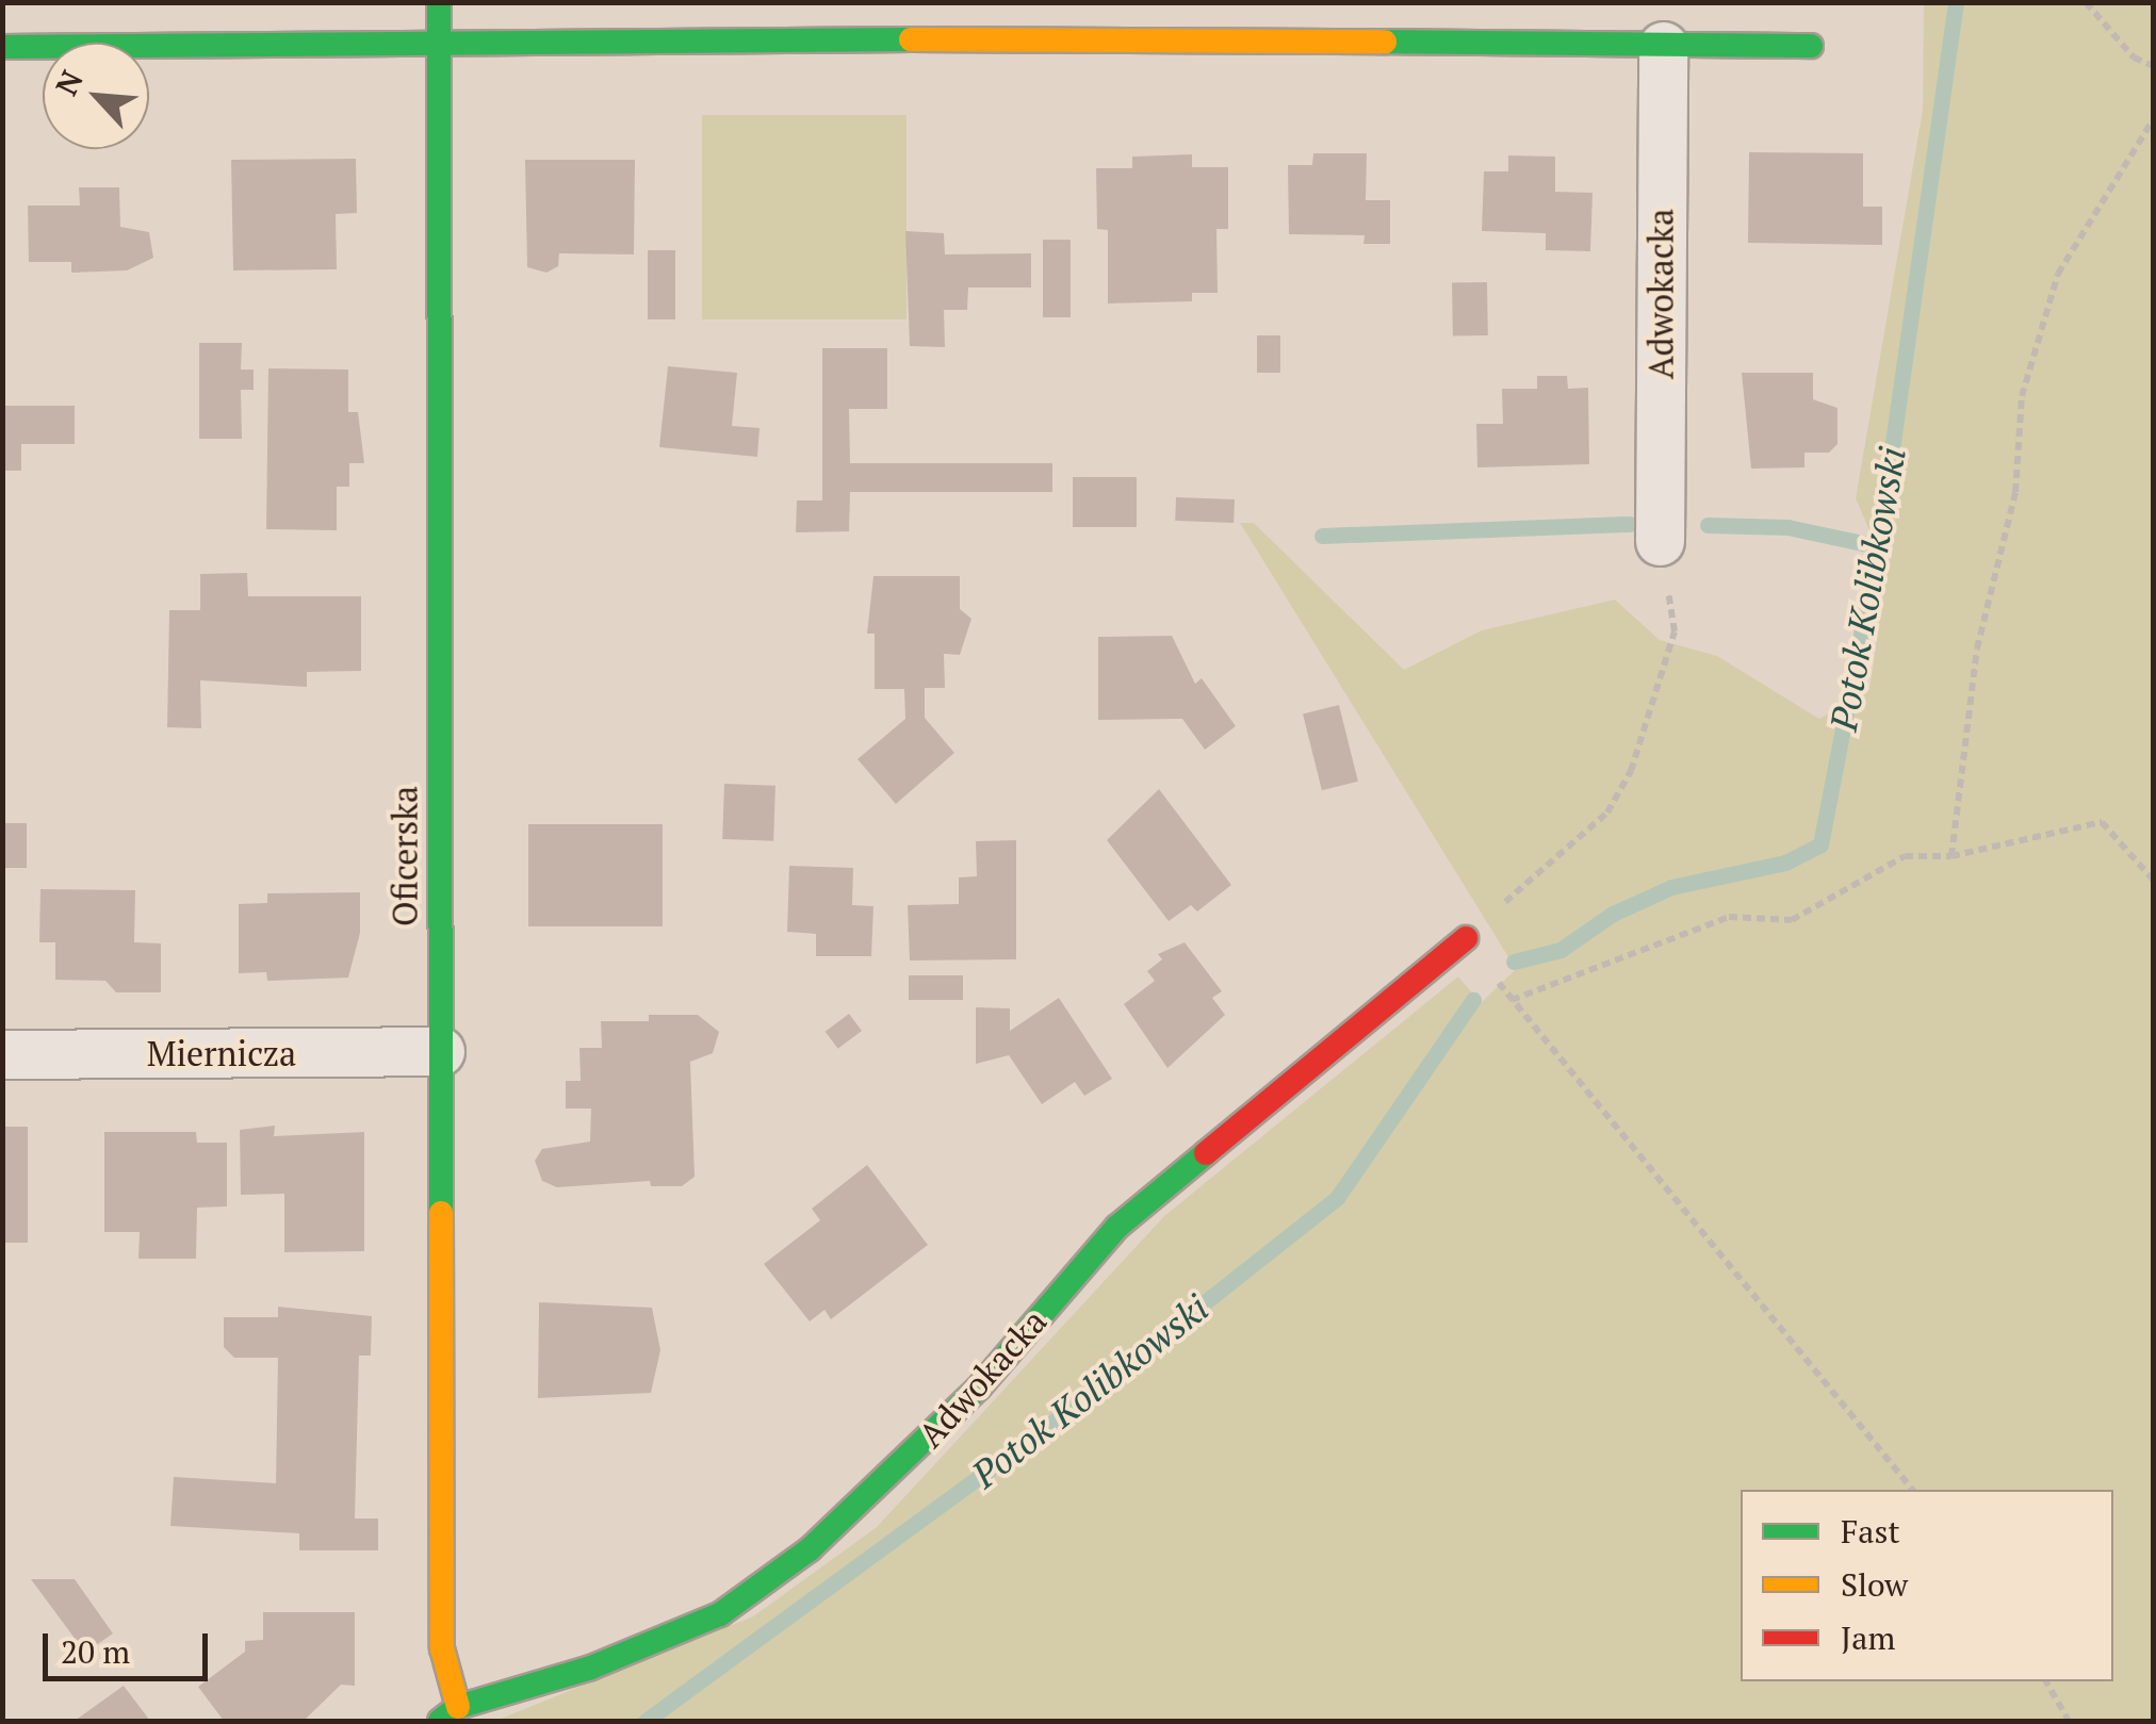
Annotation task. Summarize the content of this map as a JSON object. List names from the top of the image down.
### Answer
{
  "streets": {
    "street": ["Adwokacka", "Oficerska", "Miernicza"]
  },
  "crossings": [
    ["Adwokacka", "Oficerska"],
    ["Oficerska", "Miernicza"]
  ],
  "water": ["Potok Kolibkowski"],
  "legend": ["Fast", "Slow", "Jam"],
  "scale_bar": "20 m",
  "north": "top left"
}
